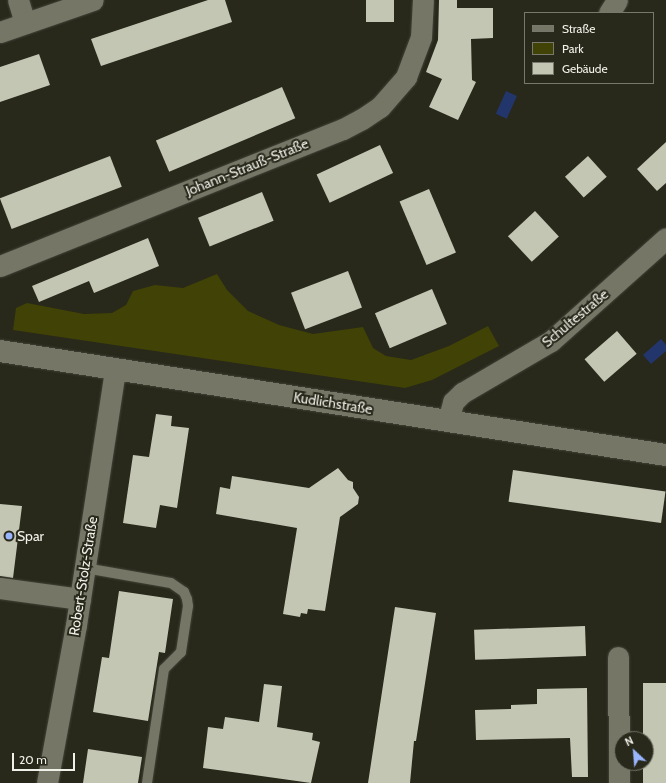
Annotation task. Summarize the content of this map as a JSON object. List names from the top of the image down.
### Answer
{
  "streets": {
    "street": [
      "Johann-Strauß-Straße",
      "Schultestraße",
      "Kudlichstraße",
      "Robert-Stolz-Straße"
    ]
  },
  "crossings": [
    ["Schultestraße", "Kudlichstraße"],
    ["Kudlichstraße", "Robert-Stolz-Straße"]
  ],
  "places": ["Spar"],
  "legend": ["Straße", "Park", "Gebäude"],
  "scale_bar": "20 m",
  "north": "top left"
}
